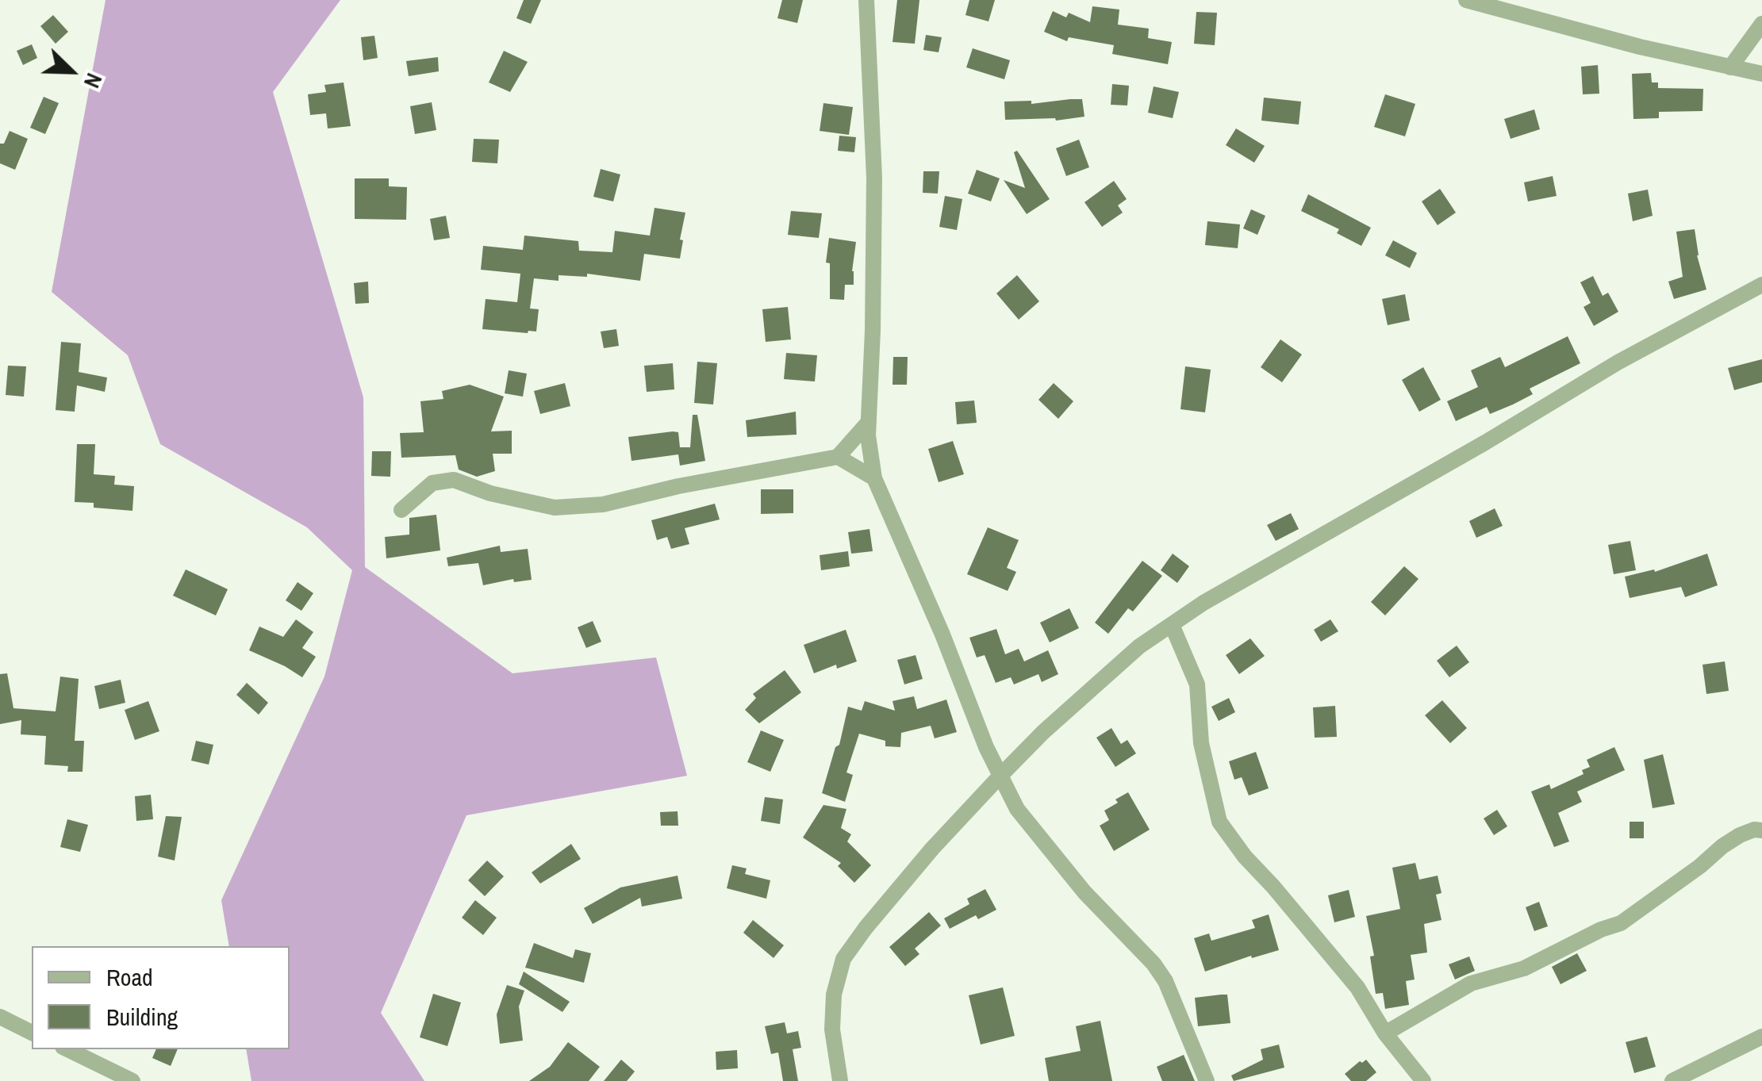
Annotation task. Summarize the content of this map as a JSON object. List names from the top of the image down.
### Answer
{
  "legend": ["Road", "Building"],
  "north": "bottom right"
}
